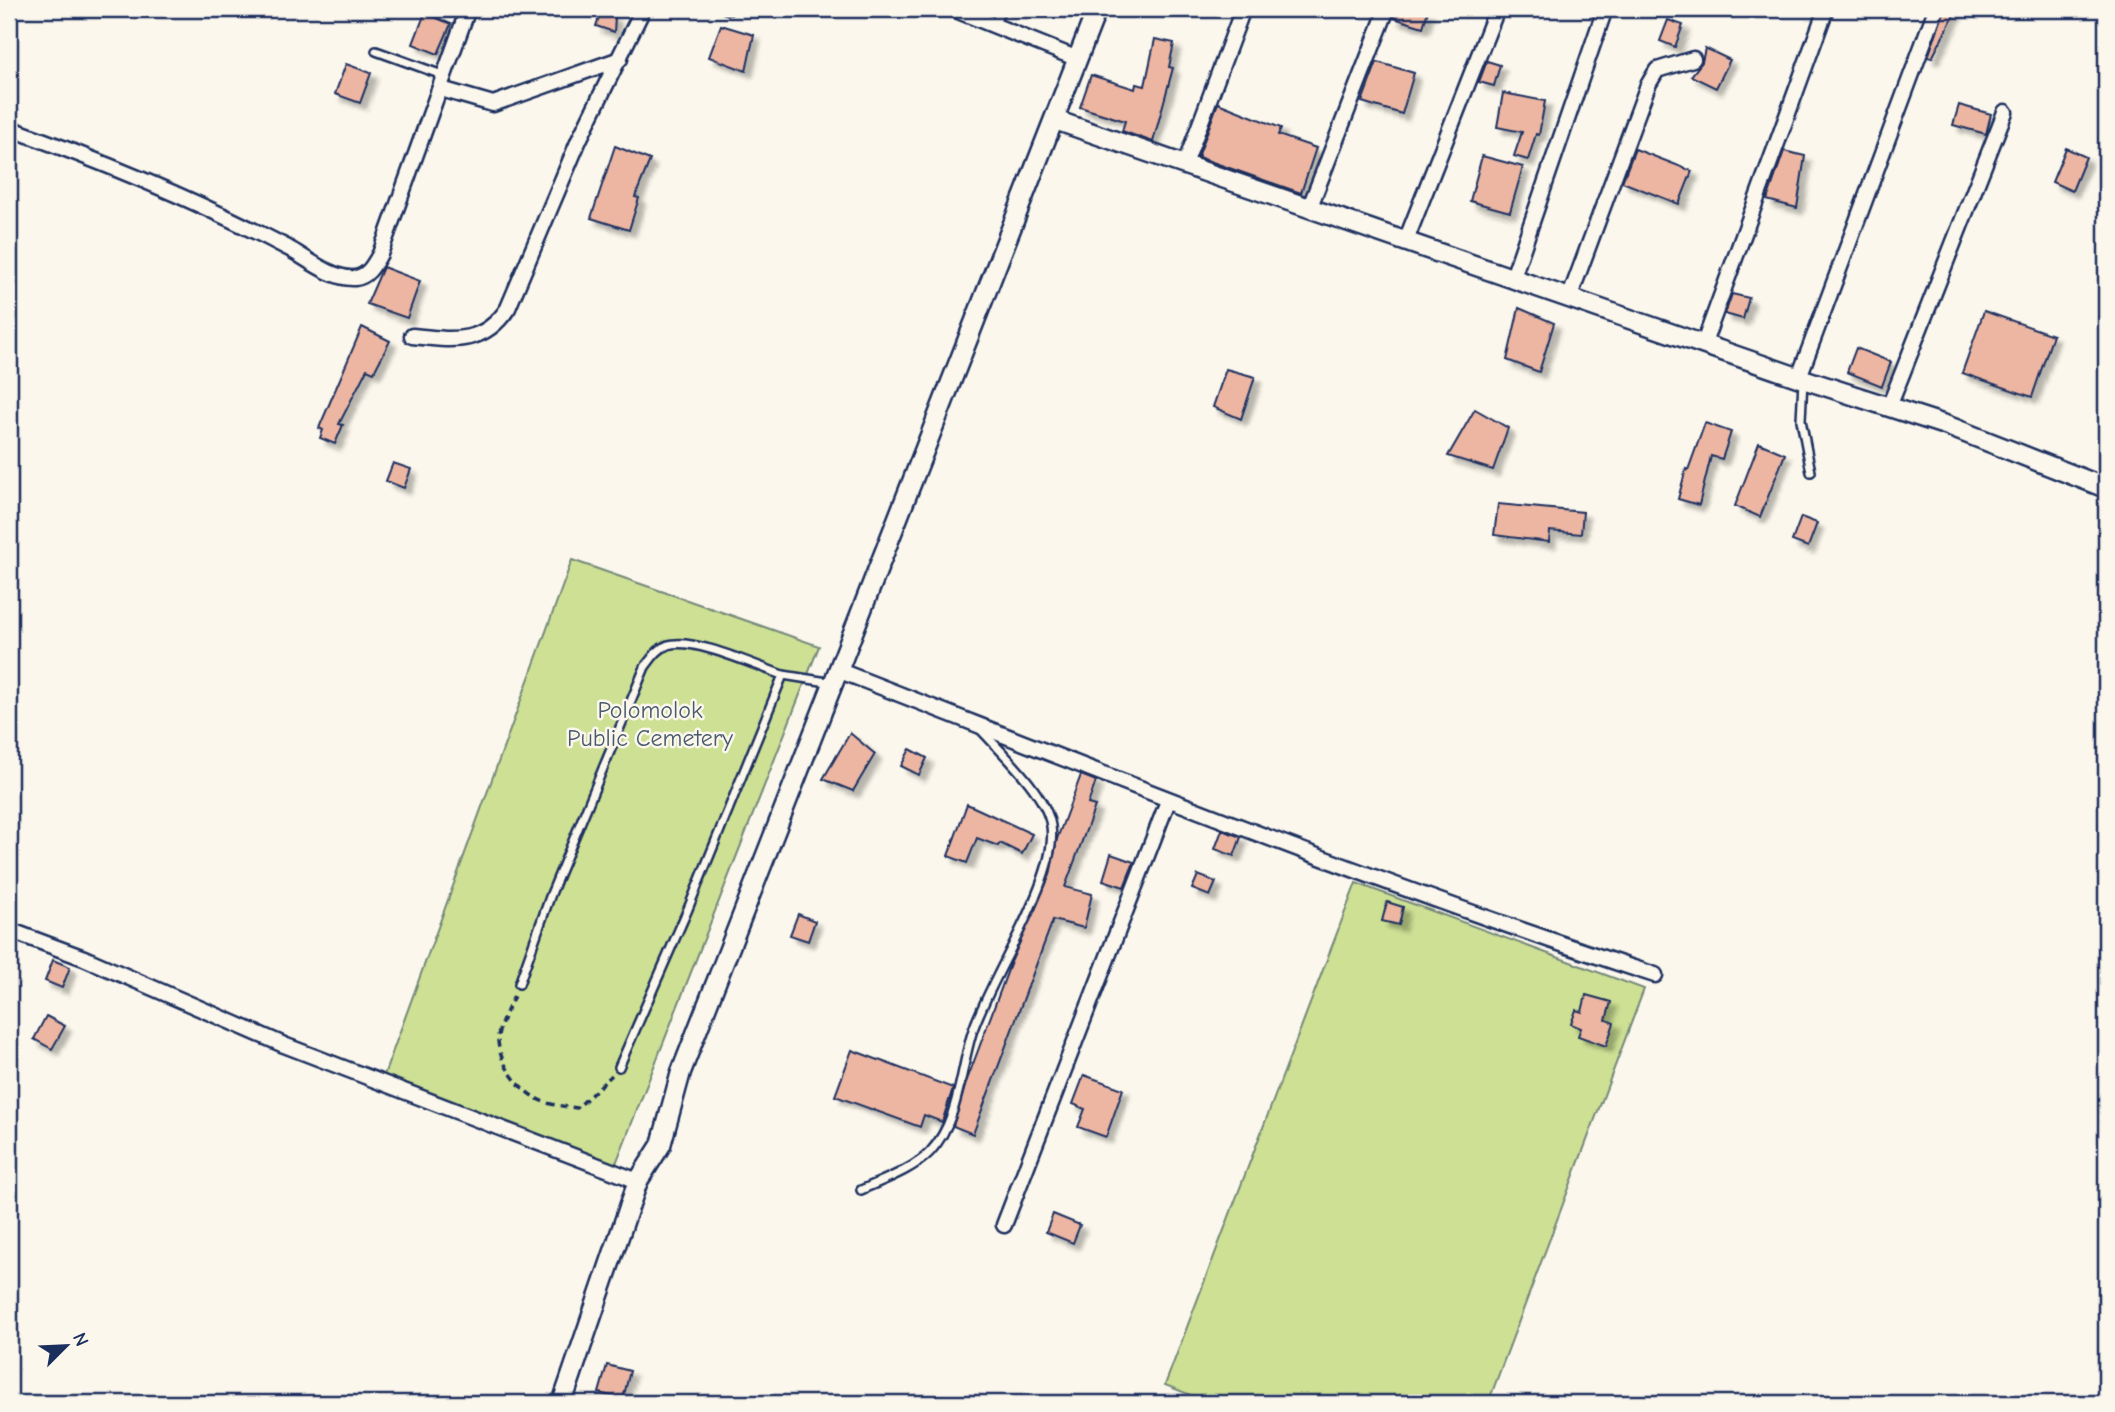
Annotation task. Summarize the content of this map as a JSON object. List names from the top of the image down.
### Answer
{
  "parks": ["Polomolok Public Cemetery"],
  "north": "top right"
}
